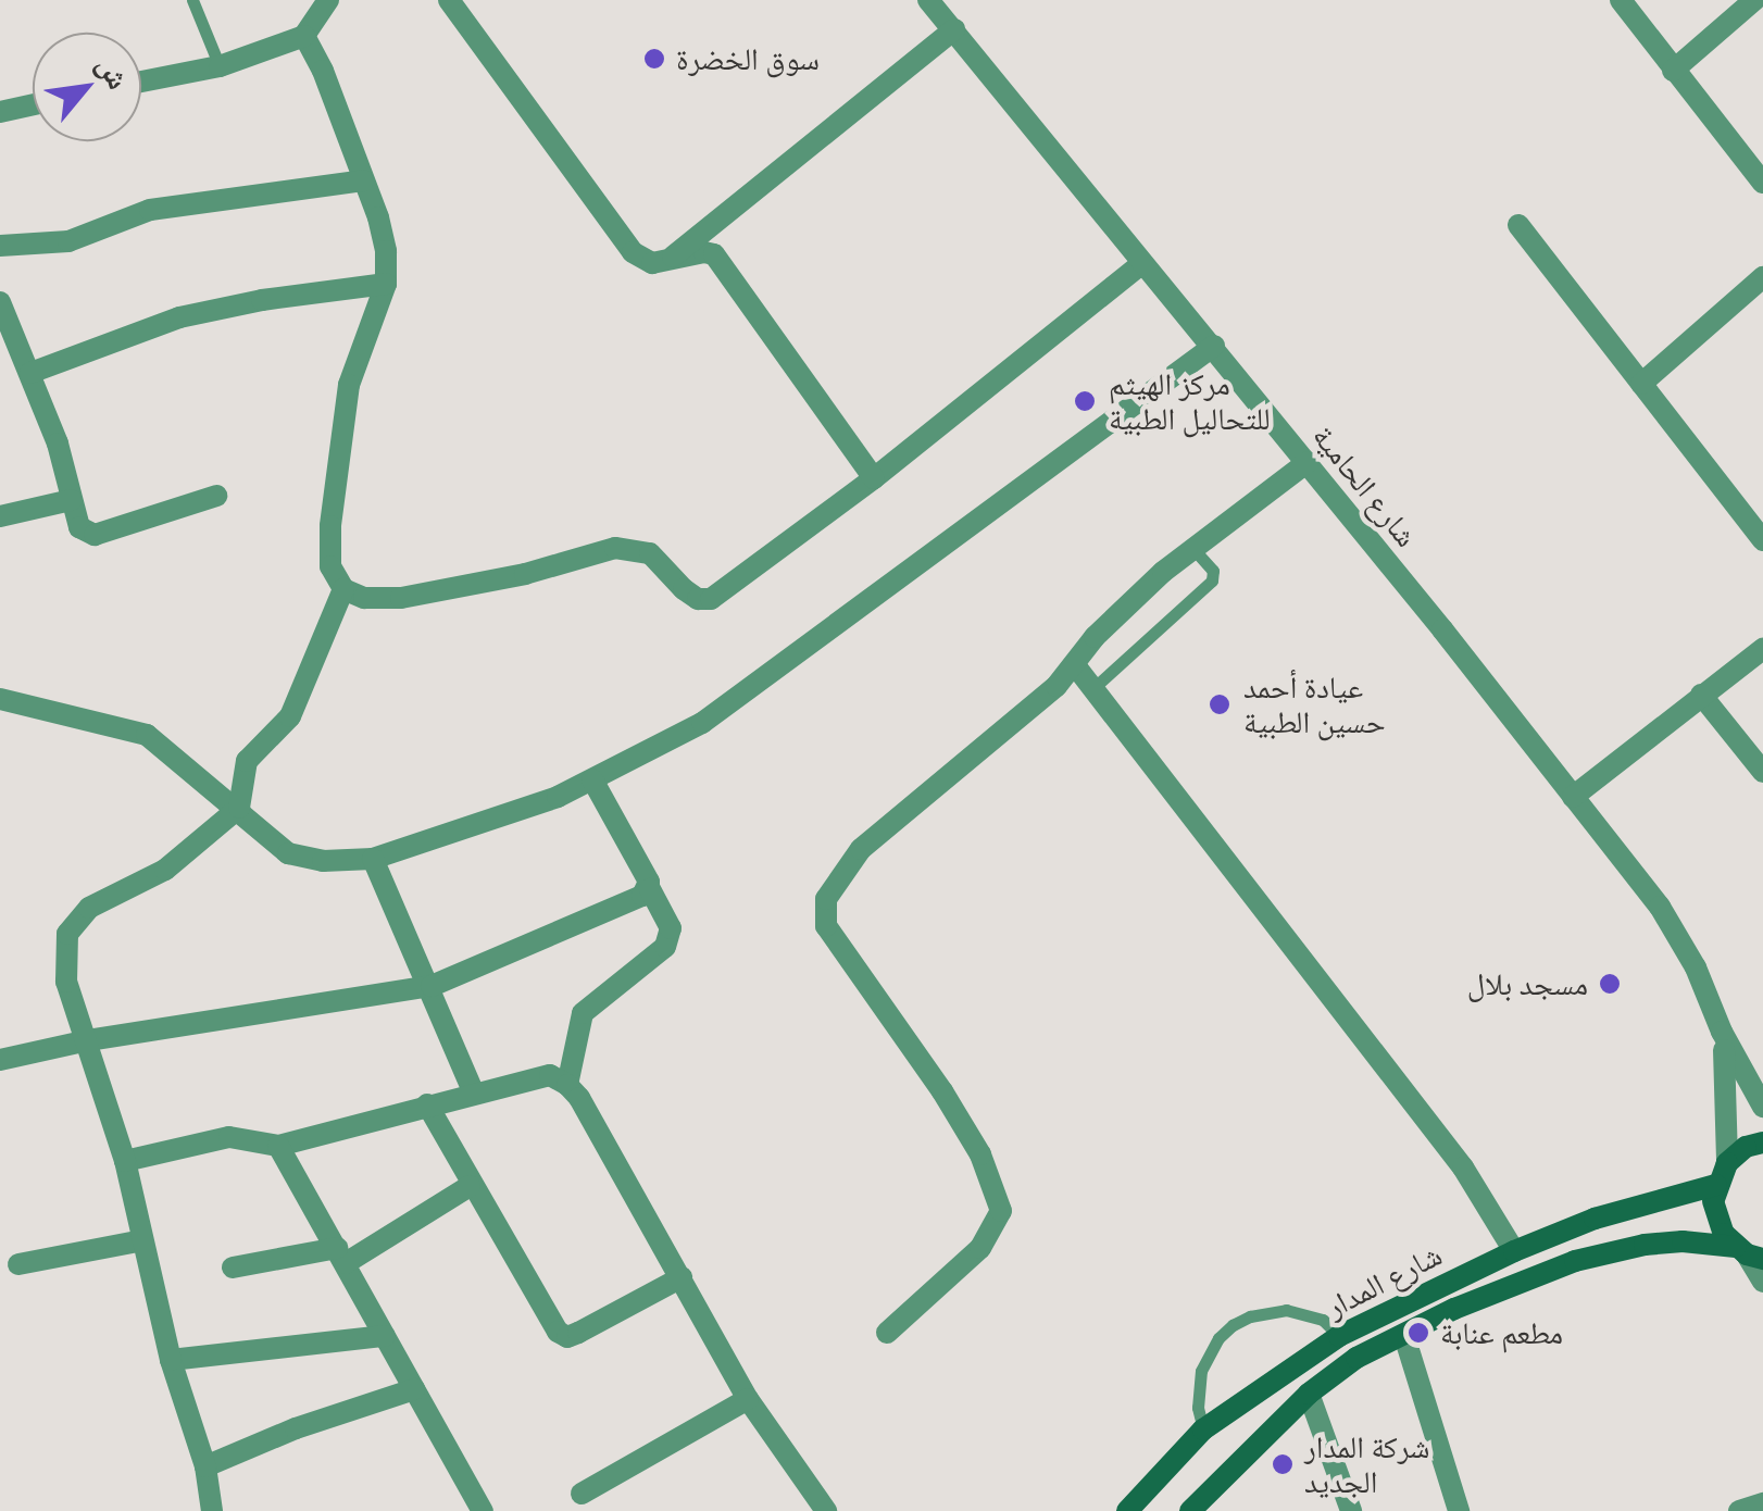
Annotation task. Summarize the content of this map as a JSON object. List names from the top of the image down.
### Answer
{
  "streets": {
    "street": ["شارع الحامية", "شارع المدار"]
  },
  "places": [
    "سوق الخضرة",
    "مركز الهيثم للتحاليل الطبية",
    "عيادة أحمد حسين الطبية",
    "مسجد بلال",
    "مطعم عنابة",
    "شركة المدار الجديد"
  ],
  "north": "top right"
}
